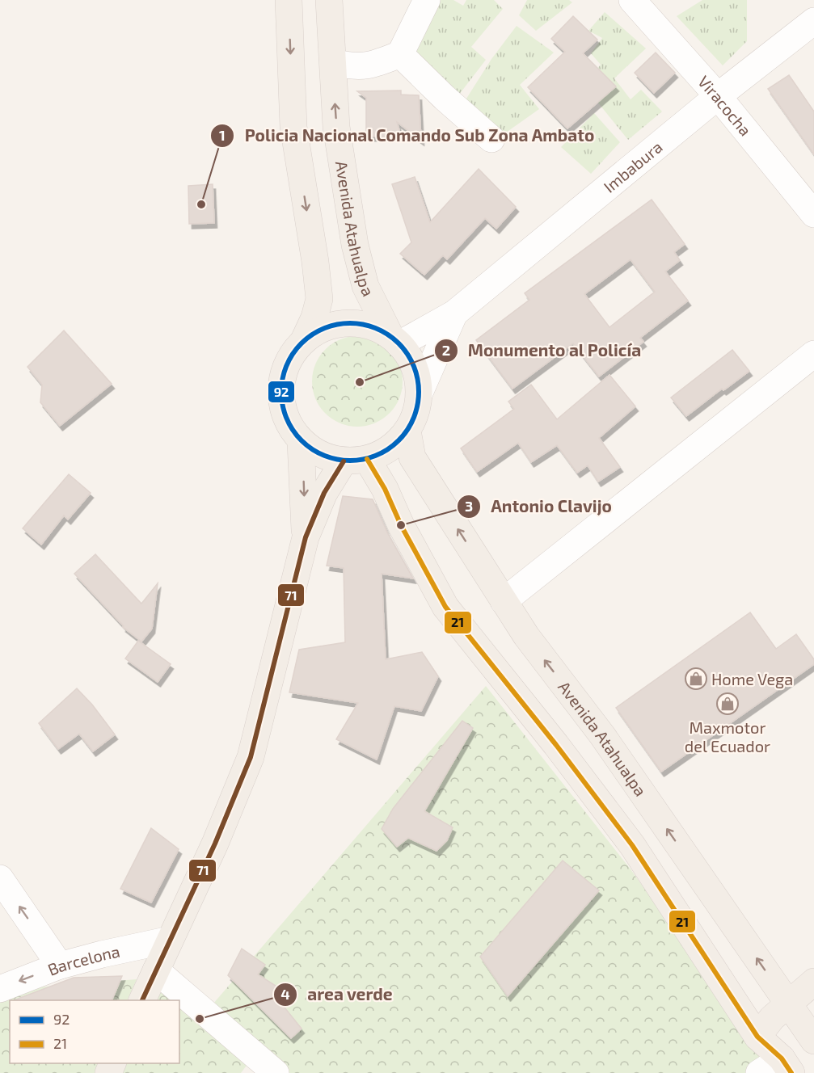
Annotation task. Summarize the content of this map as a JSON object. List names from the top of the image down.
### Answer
{
  "streets": {
    "main road": ["Avenida Atahualpa"],
    "street": ["Viracocha", "Imbabura", "Barcelona"]
  },
  "crossings": [
    ["Viracocha", "Imbabura"],
    ["Imbabura", "Avenida Atahualpa"]
  ],
  "one_way": ["Barcelona"],
  "places": {
    "other": [
      "Policia Nacional Comando Sub Zona Ambato",
      "Monumento al Policía",
      "Antonio Clavijo",
      "area verde"
    ],
    "shop": ["Home Vega", "Maxmotor del Ecuador"]
  },
  "lines": ["transit line 92", "transit line 21", "transit line 71"],
  "legend": ["92", "21"]
}
